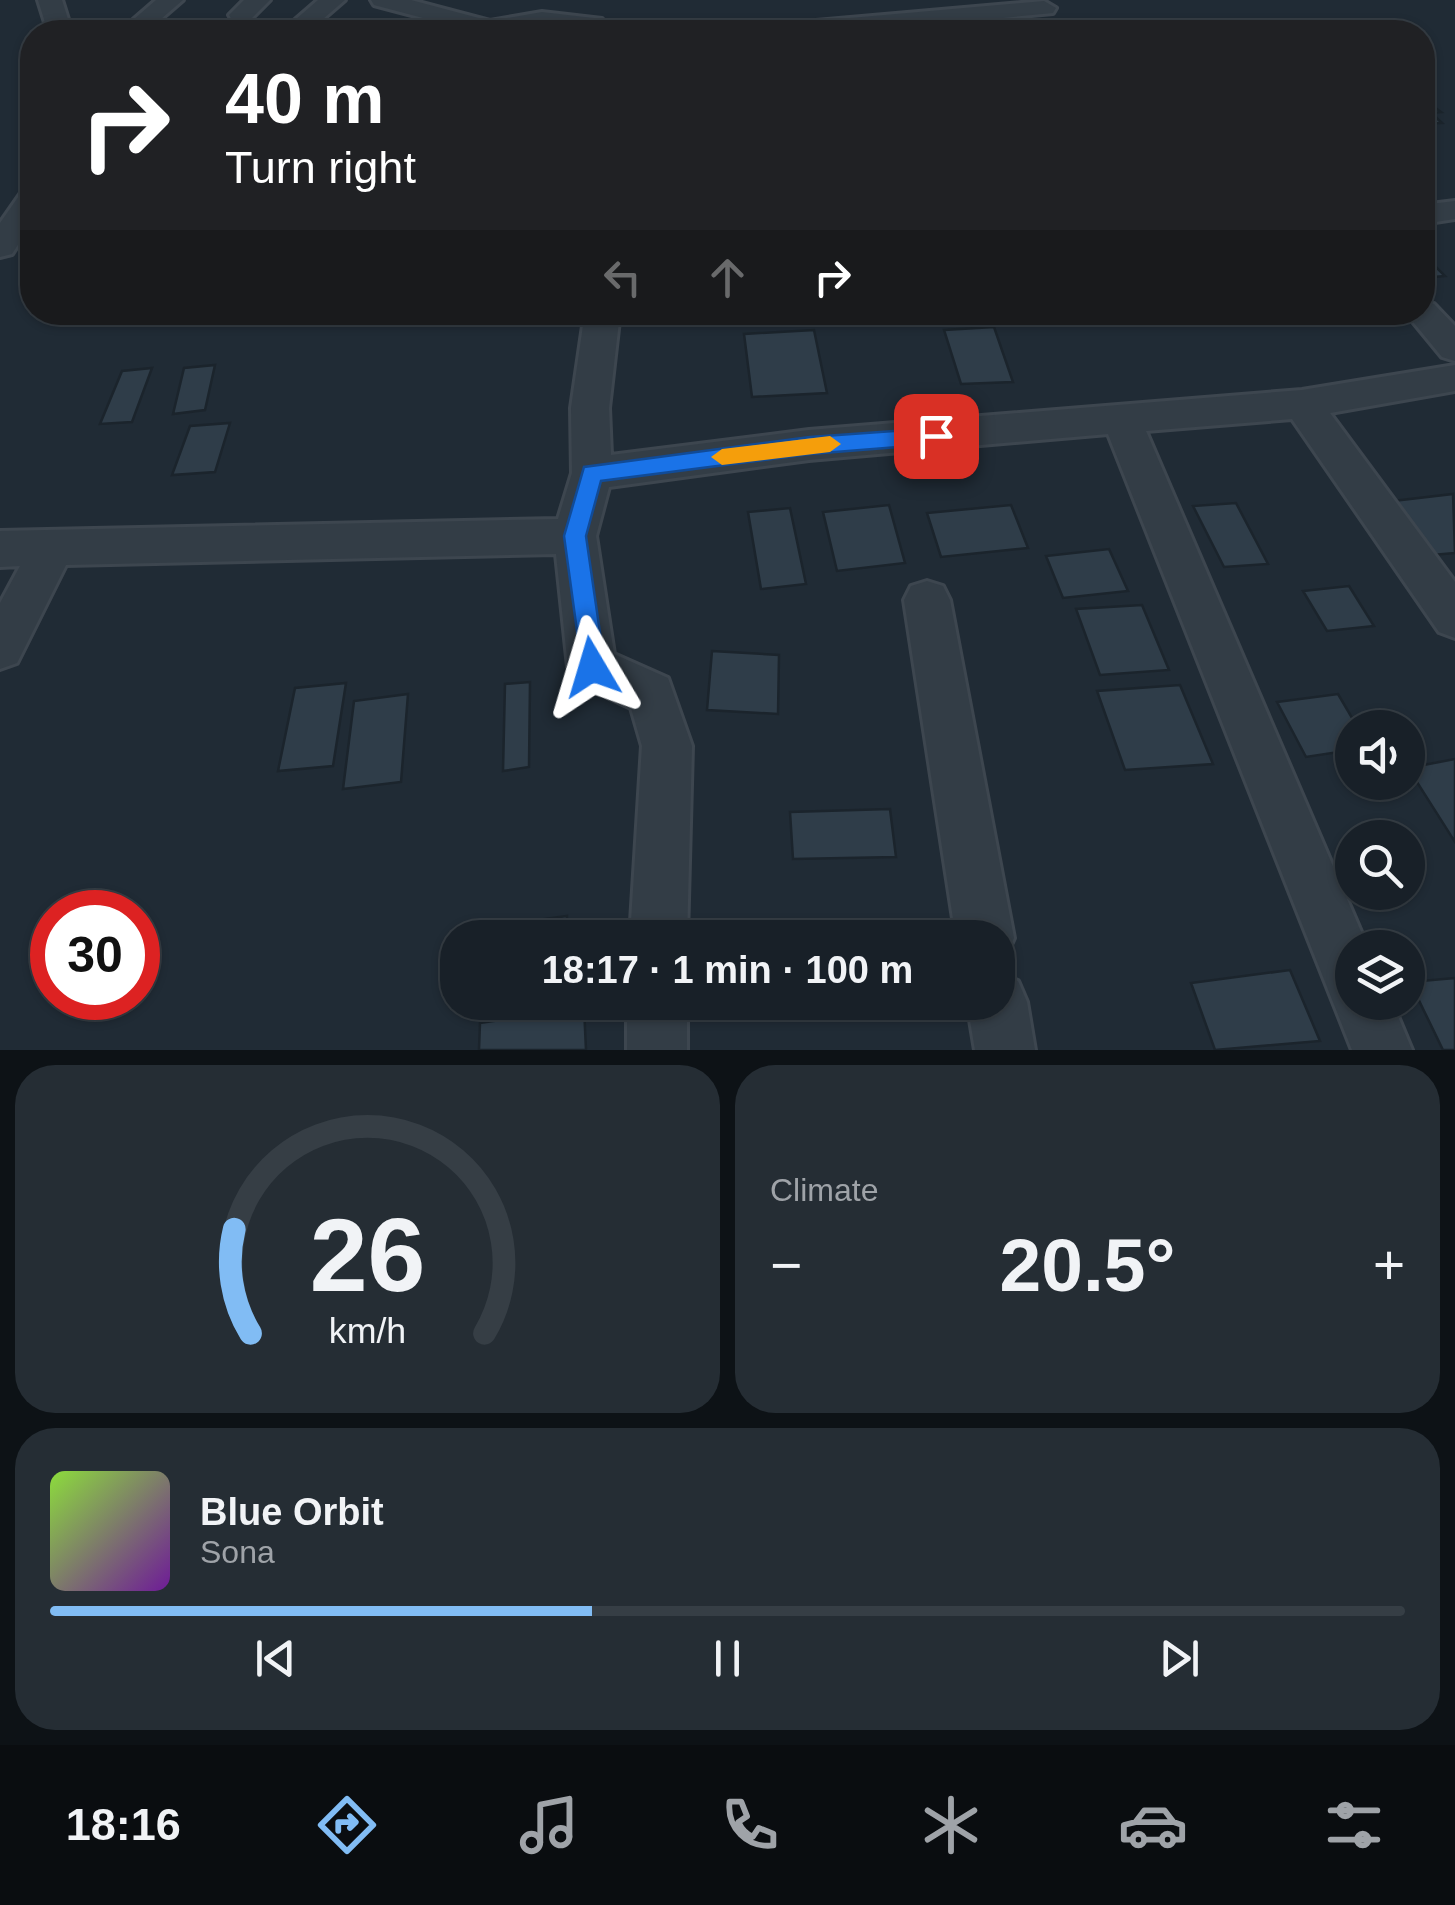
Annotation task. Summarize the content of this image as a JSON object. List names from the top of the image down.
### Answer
{
  "page": {
    "turn": ["40 m", "Turn right"],
    "limit": "30",
    "trip": "18:17 · 1 min · 100 m",
    "tile": "Climate",
    "heat": ["−", "20.5°", "+"],
    "song": ["Blue Orbit", "Sona"],
    "tabs": "18:16",
    "gauge": ["26", "km/h"]
  }
}
